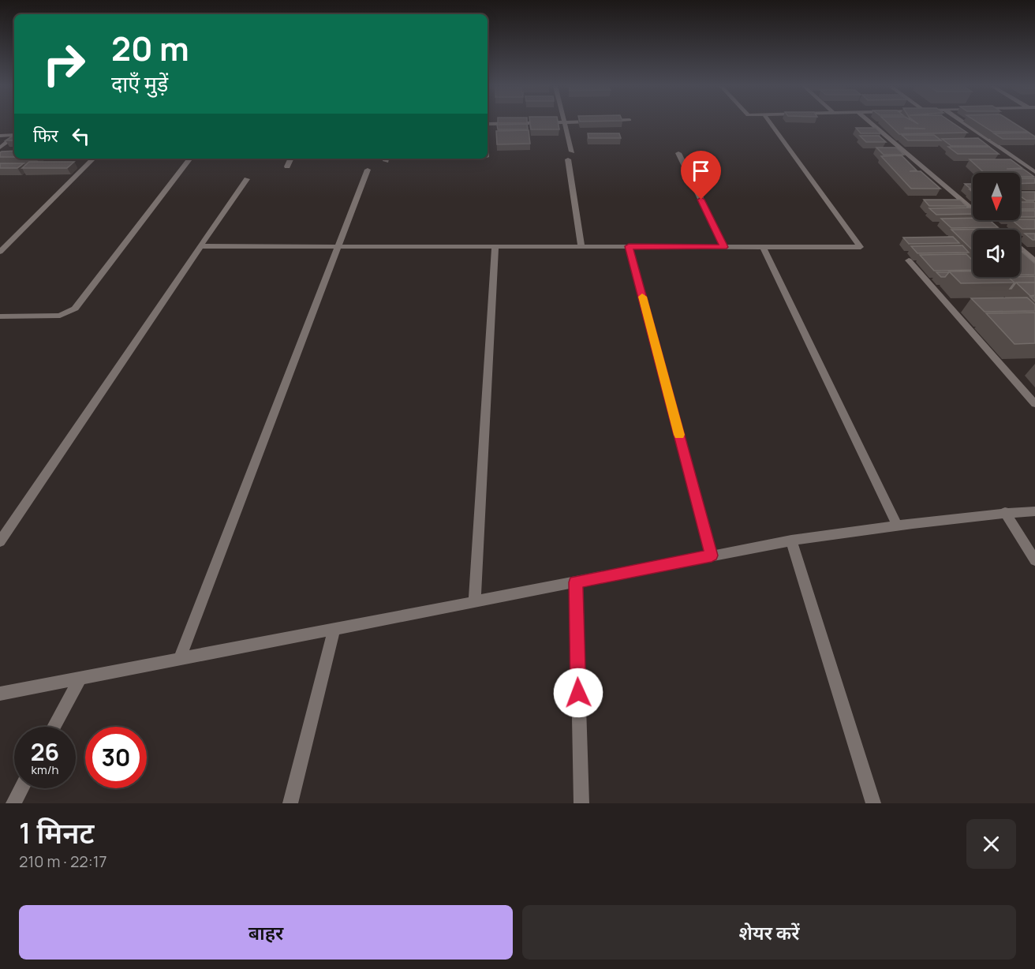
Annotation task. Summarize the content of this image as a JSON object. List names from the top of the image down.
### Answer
{
  "north": "bottom",
  "page": {
    "turn": ["20 m", "दाएँ मुड़ें"],
    "then": "फिर",
    "speed": "26 km/h",
    "limit": "30",
    "heading": ["1 मिनट", "210 m · 22:17"],
    "buttons": ["बाहर", "शेयर करें"]
  }
}
